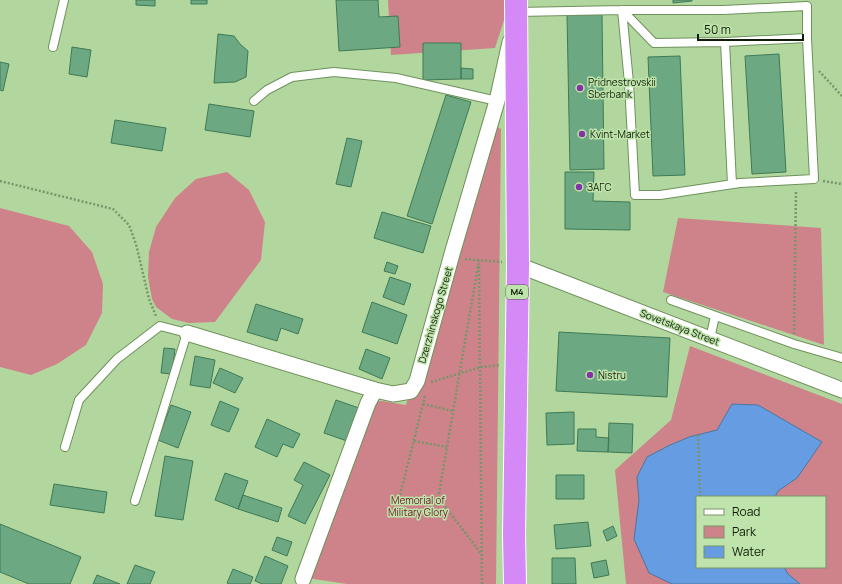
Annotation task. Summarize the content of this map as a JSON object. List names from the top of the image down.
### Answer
{
  "streets": {
    "highway": ["M4"],
    "street": ["Dzerzhinskogo Street", "Sovetskaya Street"]
  },
  "crossings": [
    ["M4", "Dzerzhinskogo Street"],
    ["M4", "Sovetskaya Street"]
  ],
  "parks": ["Memorial of Military Glory"],
  "places": [
    "Pridnestrovskii Sberbank",
    "Kvint-Market",
    "ЗАГС",
    "Nistru"
  ],
  "legend": ["Road", "Park", "Water"],
  "scale_bar": "50 m"
}
